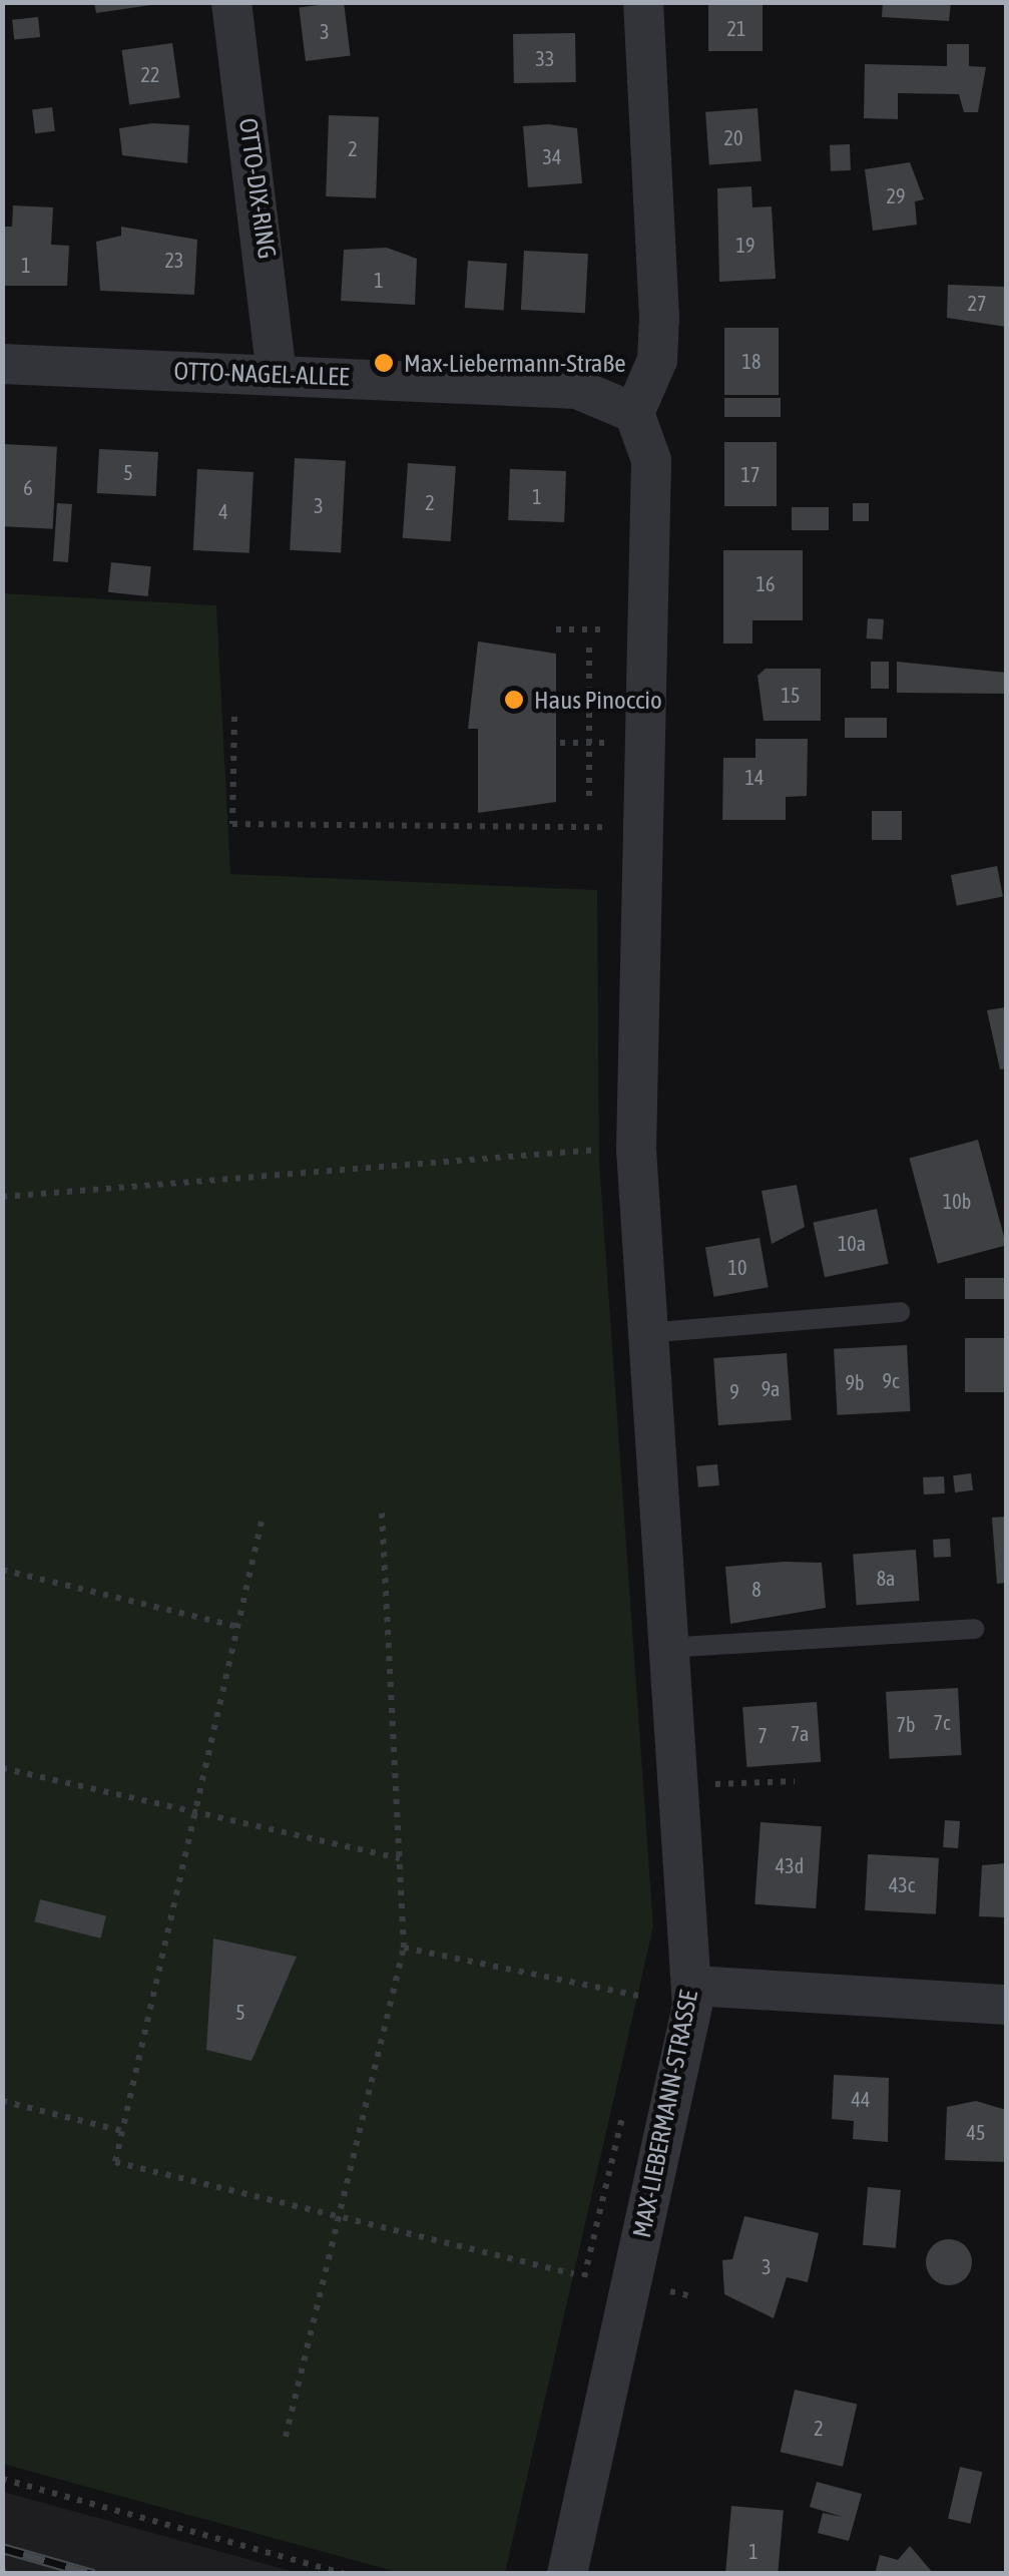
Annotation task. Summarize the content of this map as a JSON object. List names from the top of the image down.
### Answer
{
  "streets": {
    "street": ["OTTO-DIX-RING", "OTTO-NAGEL-ALLEE", "MAX-LIEBERMANN-STRASSE"]
  },
  "crossings": [
    ["OTTO-DIX-RING", "OTTO-NAGEL-ALLEE"],
    ["OTTO-NAGEL-ALLEE", "MAX-LIEBERMANN-STRASSE"]
  ],
  "places": ["Max-Liebermann-Straße", "Haus Pinoccio"],
  "house_numbers": [
    "21",
    "3",
    "33",
    "22",
    "20",
    "2",
    "34",
    "29",
    "19",
    "23",
    "1",
    "1",
    "27",
    "18",
    "5",
    "17",
    "6",
    "1",
    "2",
    "3",
    "4",
    "16",
    "15",
    "14",
    "10b",
    "10a",
    "10",
    "9c",
    "9b",
    "9a",
    "9",
    "8a",
    "8",
    "7c",
    "7b",
    "7a",
    "7",
    "43d",
    "43c",
    "5",
    "44",
    "45",
    "3",
    "2",
    "1"
  ]
}
